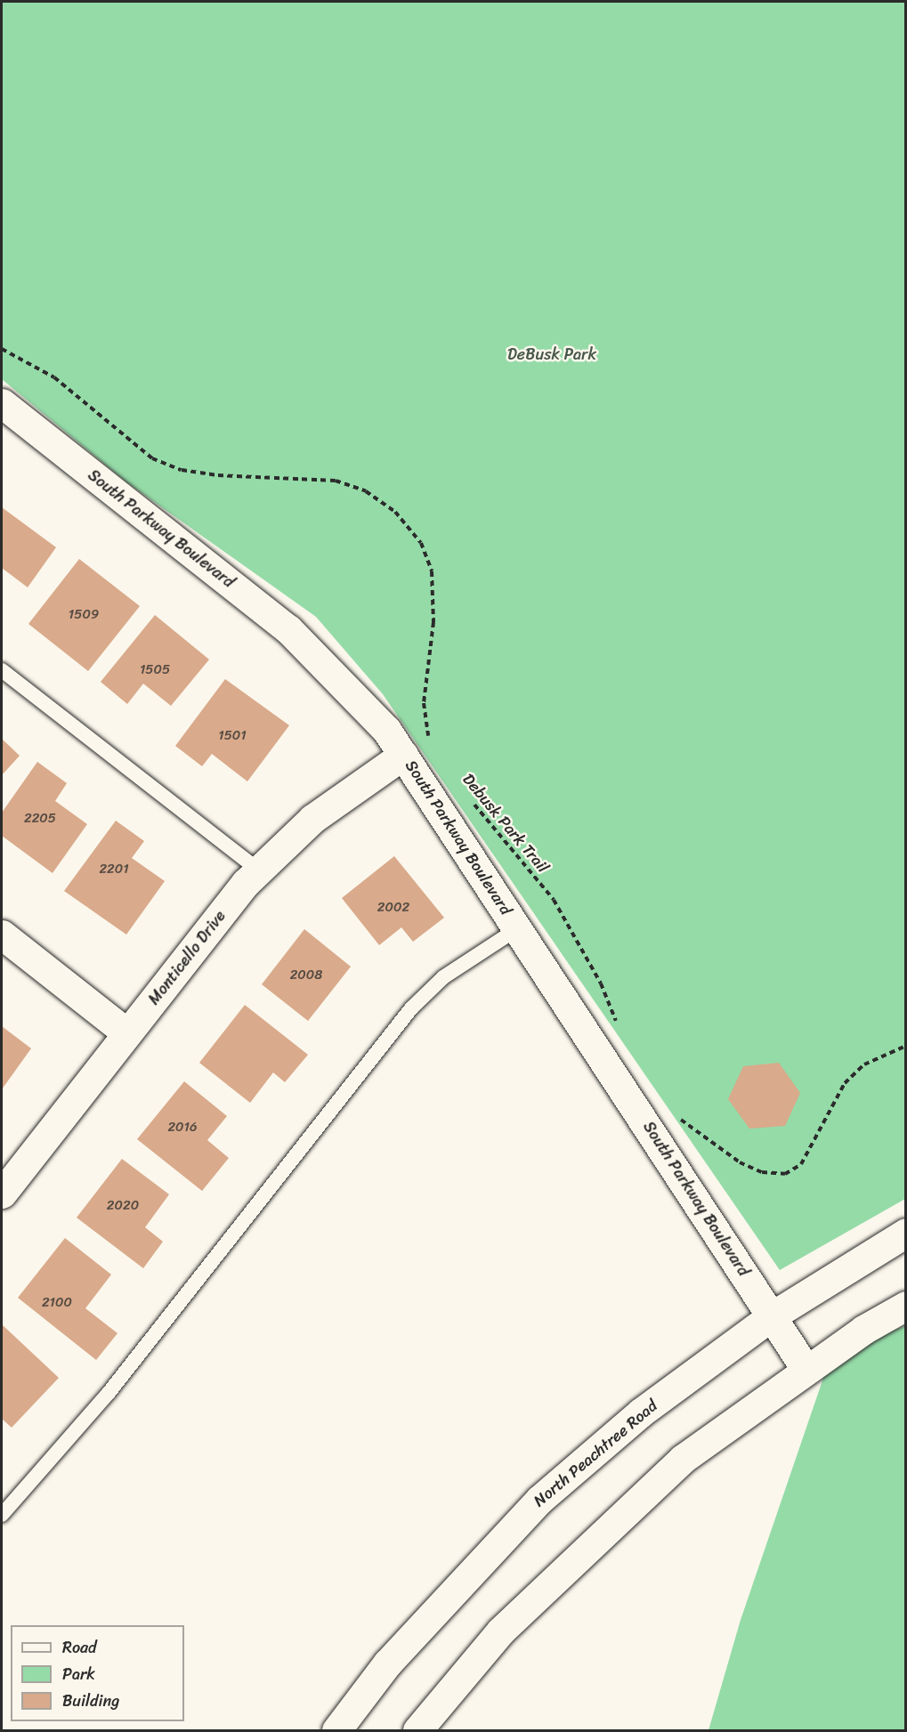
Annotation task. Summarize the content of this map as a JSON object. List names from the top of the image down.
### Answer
{
  "streets": {
    "street": ["South Parkway Boulevard", "Monticello Drive", "North Peachtree Road"],
    "path": ["Debusk Park Trail"]
  },
  "crossings": [
    ["South Parkway Boulevard", "Monticello Drive"],
    ["South Parkway Boulevard", "North Peachtree Road"]
  ],
  "parks": ["DeBusk Park"],
  "house_numbers": [
    "1509",
    "1505",
    "1501",
    "2205",
    "2201",
    "2002",
    "2008",
    "2016",
    "2020",
    "2100"
  ],
  "legend": ["Road", "Park", "Building"]
}
